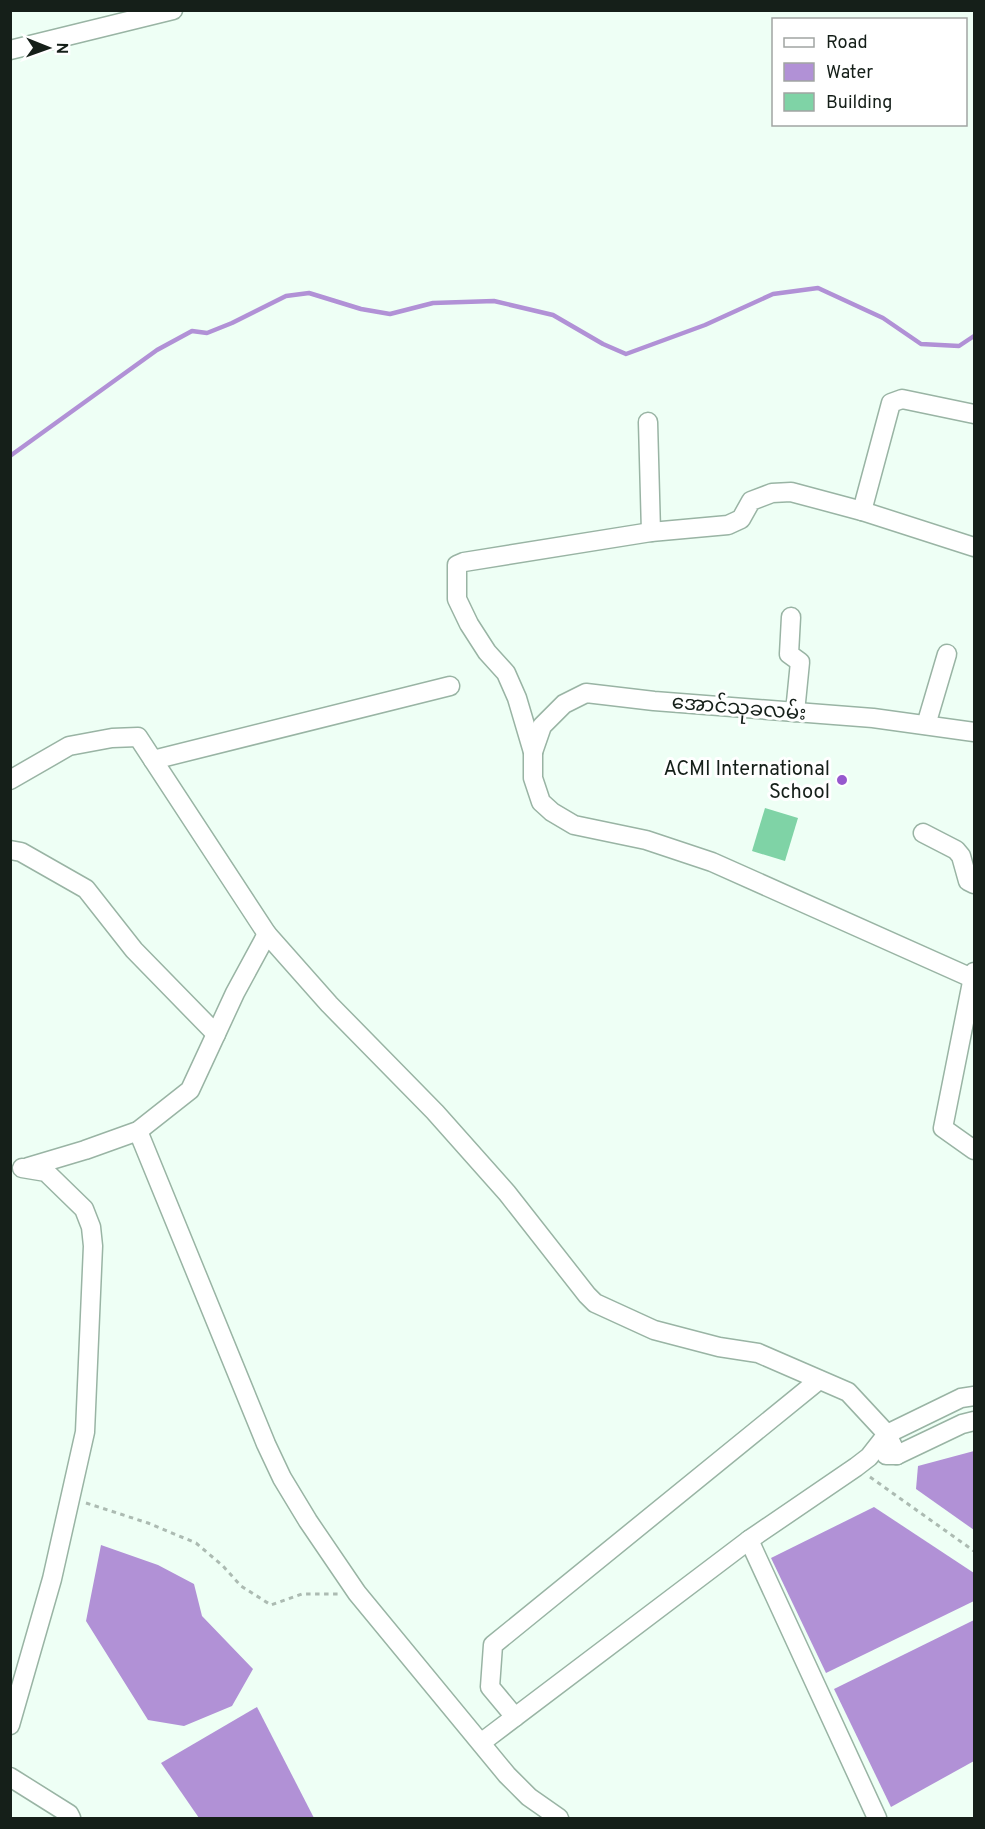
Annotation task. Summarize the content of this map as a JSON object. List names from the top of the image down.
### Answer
{
  "streets": {
    "street": ["အောင်သုခလမ်း"]
  },
  "places": ["ACMI International School"],
  "legend": ["Road", "Water", "Building"],
  "north": "right"
}
